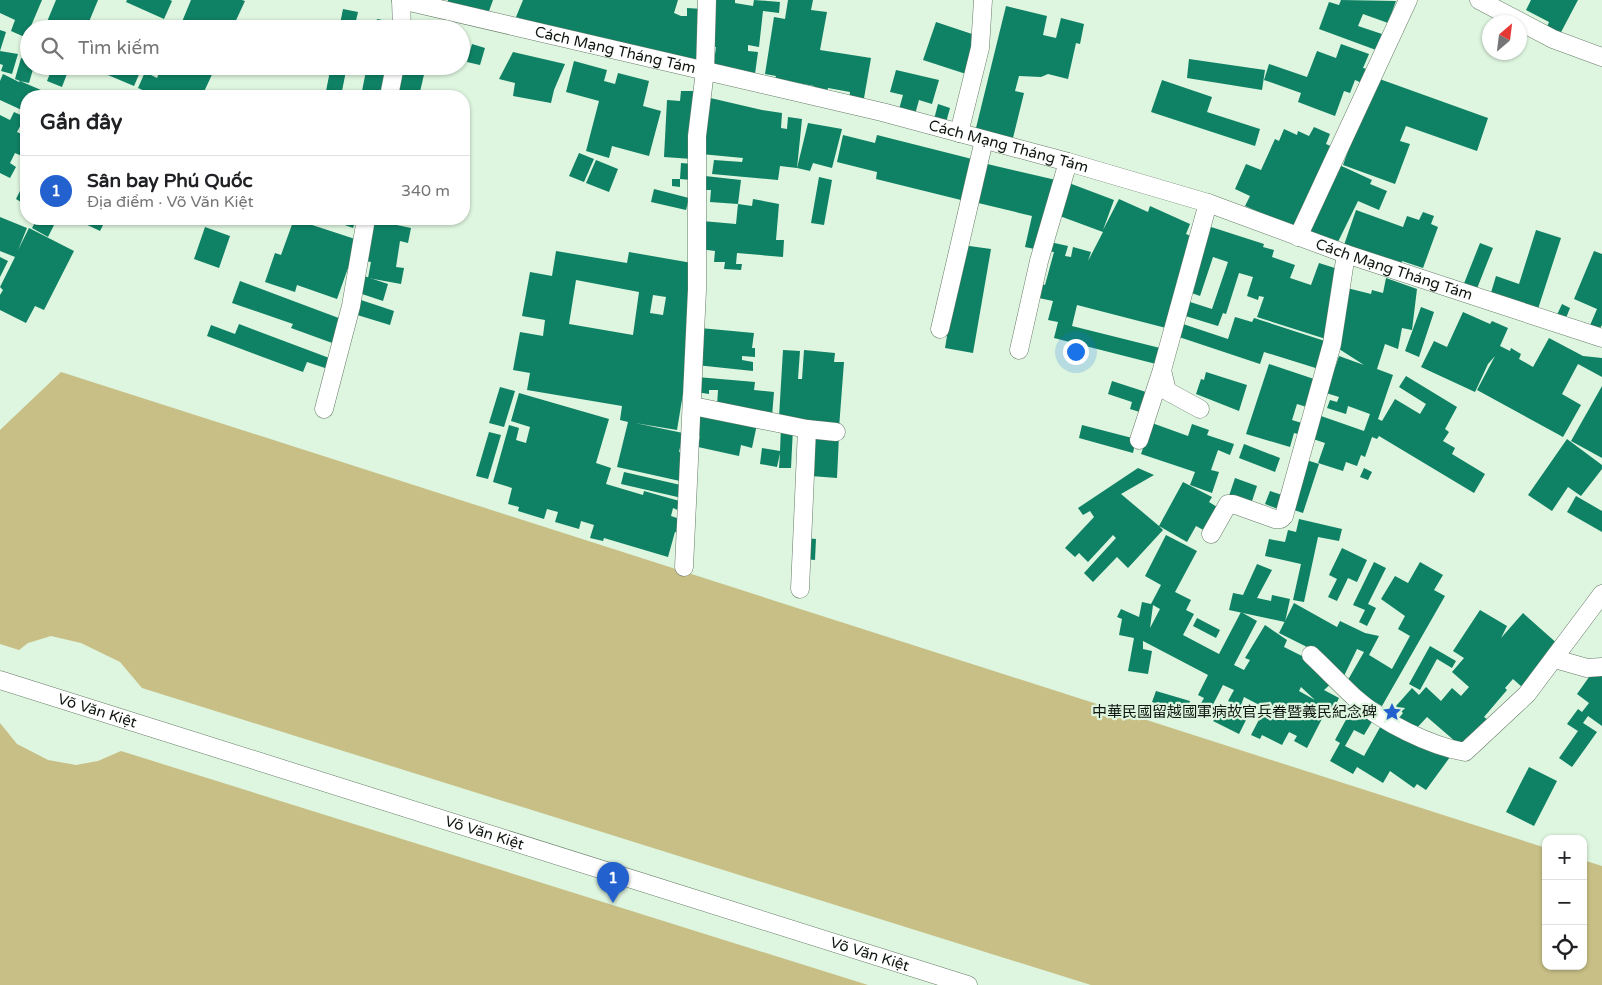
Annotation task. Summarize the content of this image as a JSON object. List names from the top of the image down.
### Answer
{
  "streets": {
    "street": ["Cách Mạng Tháng Tám", "Võ Văn Kiệt"]
  },
  "places": {
    "place": ["中華民國留越國軍病故官兵眷暨義民紀念碑"]
  },
  "north": "top right",
  "page": {
    "search": "Tìm kiếm",
    "heading": "Gần đây",
    "list": [
      {
        "mark": "1",
        "name": "Sân bay Phú Quốc",
        "note": "Địa điểm · Võ Văn Kiệt",
        "value": "340 m"
      }
    ],
    "map_buttons": ["+", "−"],
    "pins": "1"
  }
}
